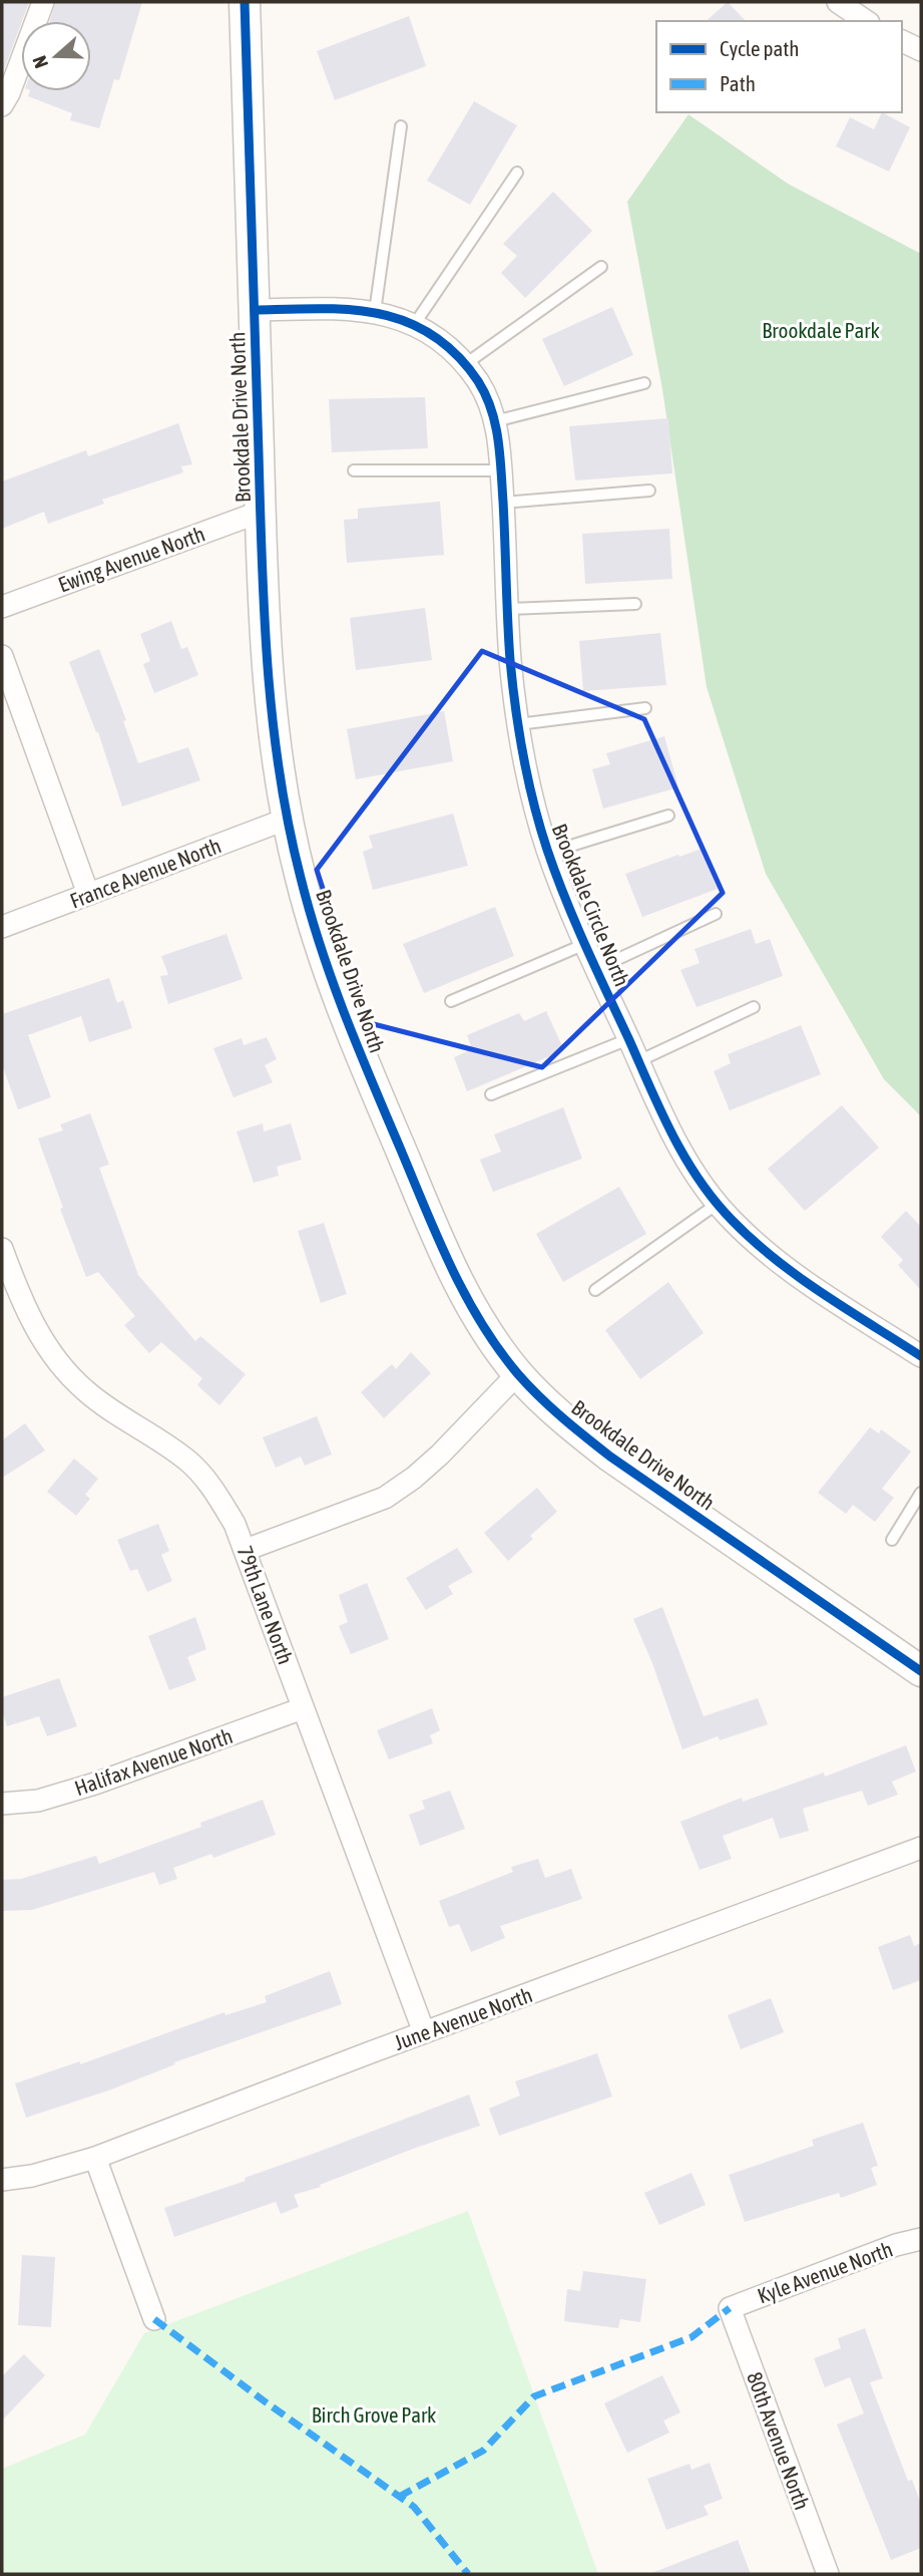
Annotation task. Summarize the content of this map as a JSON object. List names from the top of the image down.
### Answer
{
  "streets": {
    "street": [
      "Brookdale Drive North",
      "Ewing Avenue North",
      "France Avenue North",
      "Brookdale Circle North",
      "79th Lane North",
      "Halifax Avenue North",
      "June Avenue North",
      "Kyle Avenue North",
      "80th Avenue North"
    ]
  },
  "crossings": [
    ["Brookdale Drive North", "Ewing Avenue North"],
    ["Brookdale Drive North", "France Avenue North"],
    ["Brookdale Drive North", "Brookdale Circle North"],
    ["79th Lane North", "Halifax Avenue North"],
    ["79th Lane North", "June Avenue North"],
    ["Kyle Avenue North", "80th Avenue North"]
  ],
  "parks": ["Brookdale Park", "Birch Grove Park"],
  "legend": ["Cycle path", "Path"],
  "north": "left"
}
